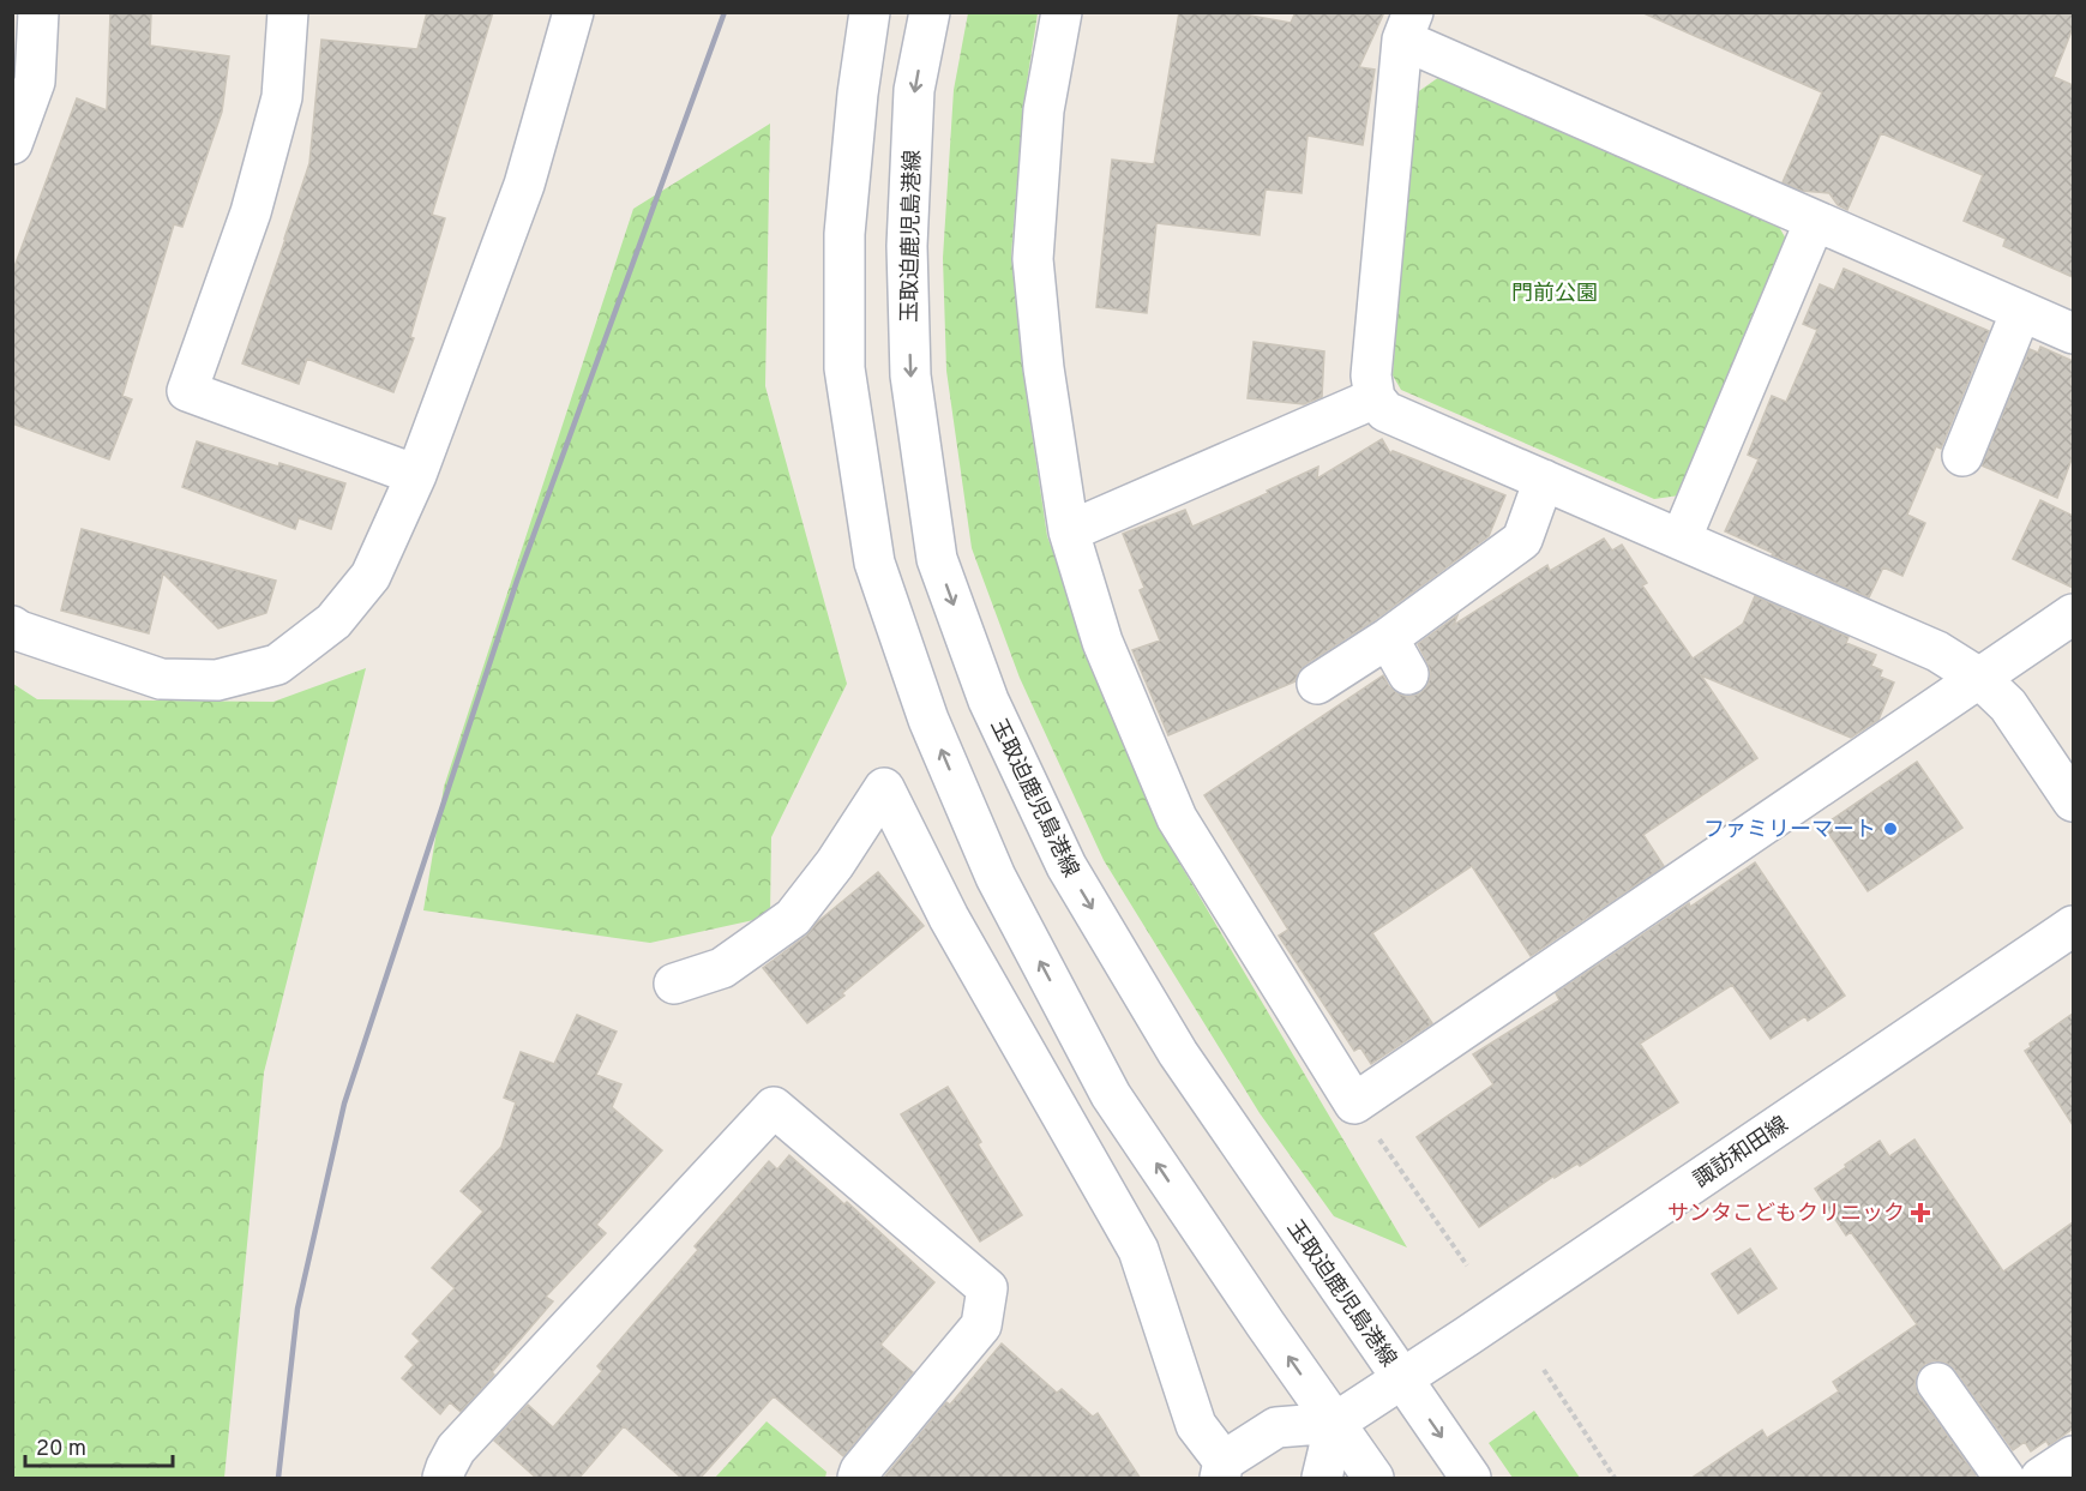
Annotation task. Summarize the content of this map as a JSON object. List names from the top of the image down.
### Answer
{
  "streets": {
    "street": ["玉取迫鹿児島港線", "諏訪和田線"]
  },
  "crossings": [
    ["玉取迫鹿児島港線", "諏訪和田線"]
  ],
  "parks": ["門前公園"],
  "places": {
    "other": ["ファミリーマート"],
    "health": ["サンタこどもクリニック"]
  },
  "scale_bar": "20 m"
}
